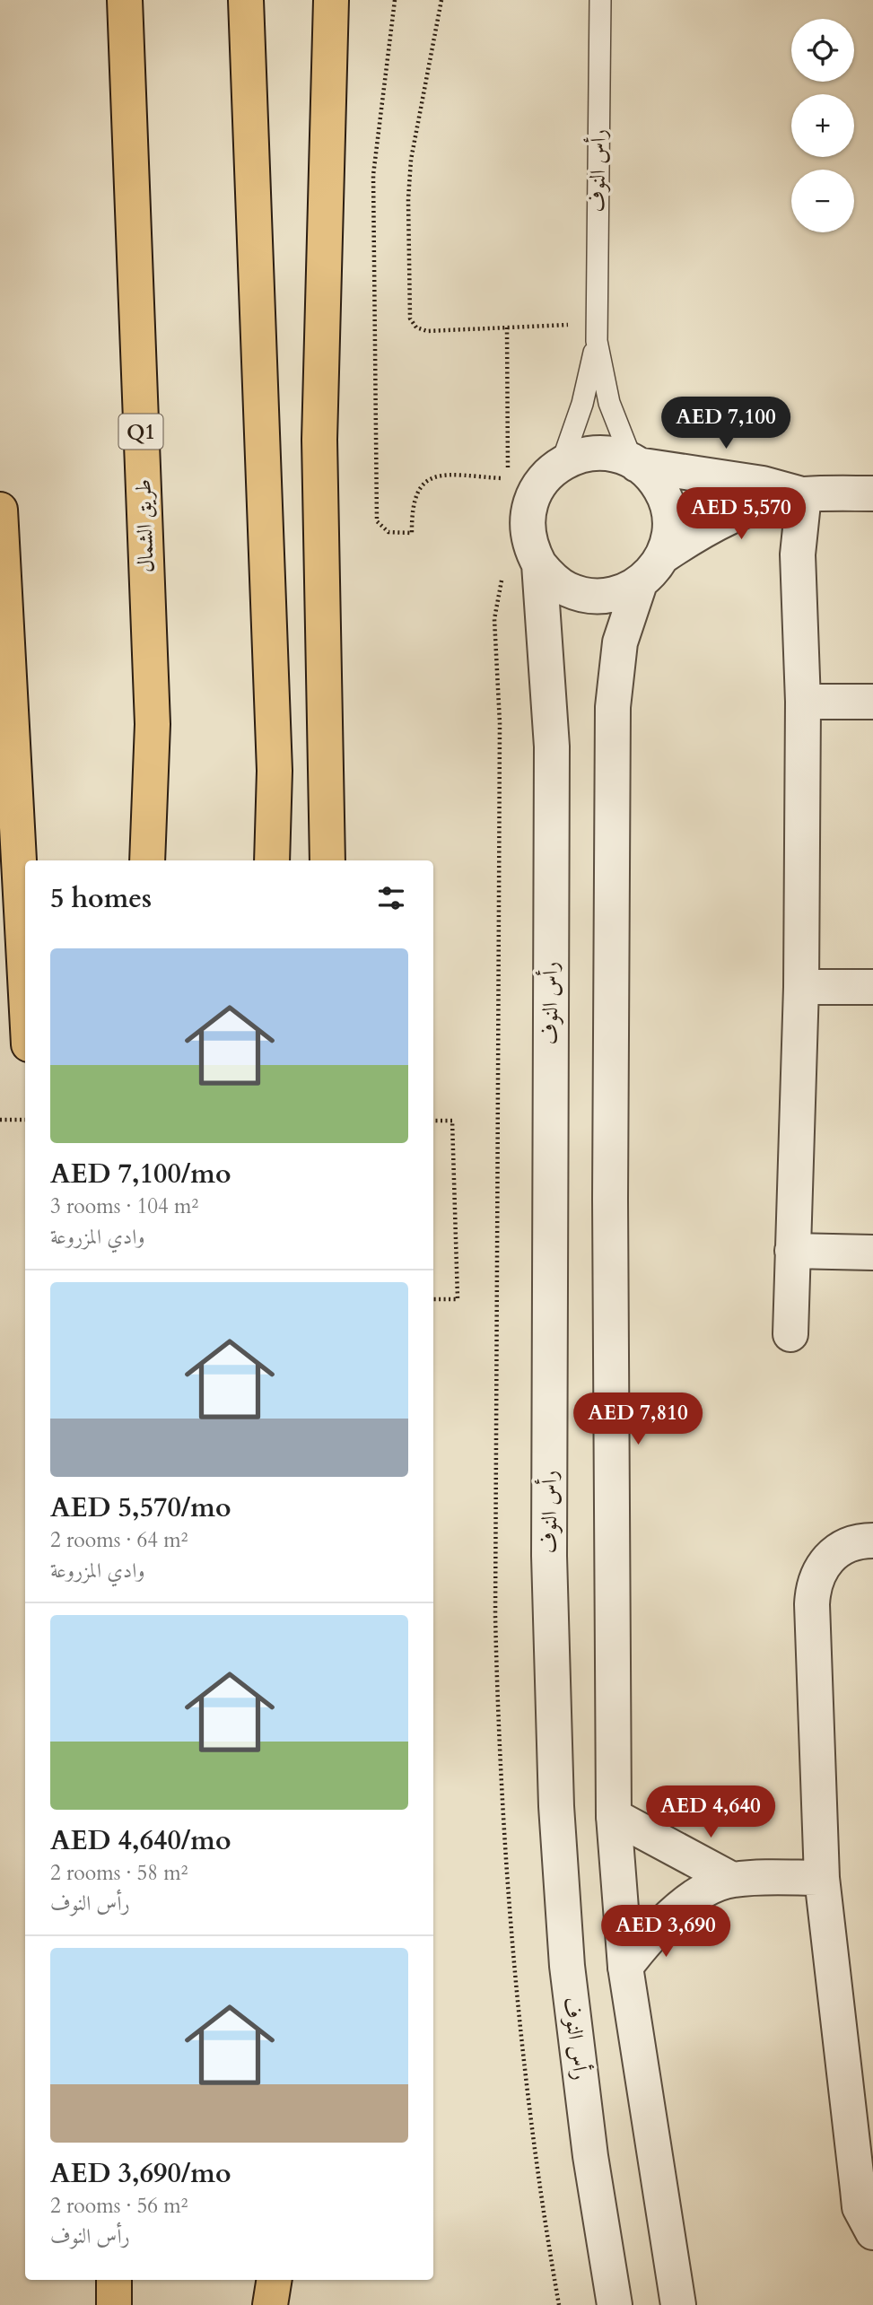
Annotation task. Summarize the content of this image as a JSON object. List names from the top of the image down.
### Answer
{
  "streets": {
    "highway": ["Q1", "طريق الشمال"],
    "street": ["رأس النوف"]
  },
  "page": {
    "map_buttons": ["+", "−"],
    "price": [
      "AED 7,100",
      "AED 5,570",
      "AED 7,810",
      "AED 4,640",
      "AED 3,690"
    ],
    "heading": "5 homes",
    "list": [
      {
        "name": "AED 7,100/mo",
        "note": "3 rooms · 104 m² · وادي المزروعة"
      },
      {
        "name": "AED 5,570/mo",
        "note": "2 rooms · 64 m² · وادي المزروعة"
      },
      {
        "name": "AED 4,640/mo",
        "note": "2 rooms · 58 m² · رأس النوف"
      },
      {
        "name": "AED 3,690/mo",
        "note": "2 rooms · 56 m² · رأس النوف"
      }
    ]
  }
}
